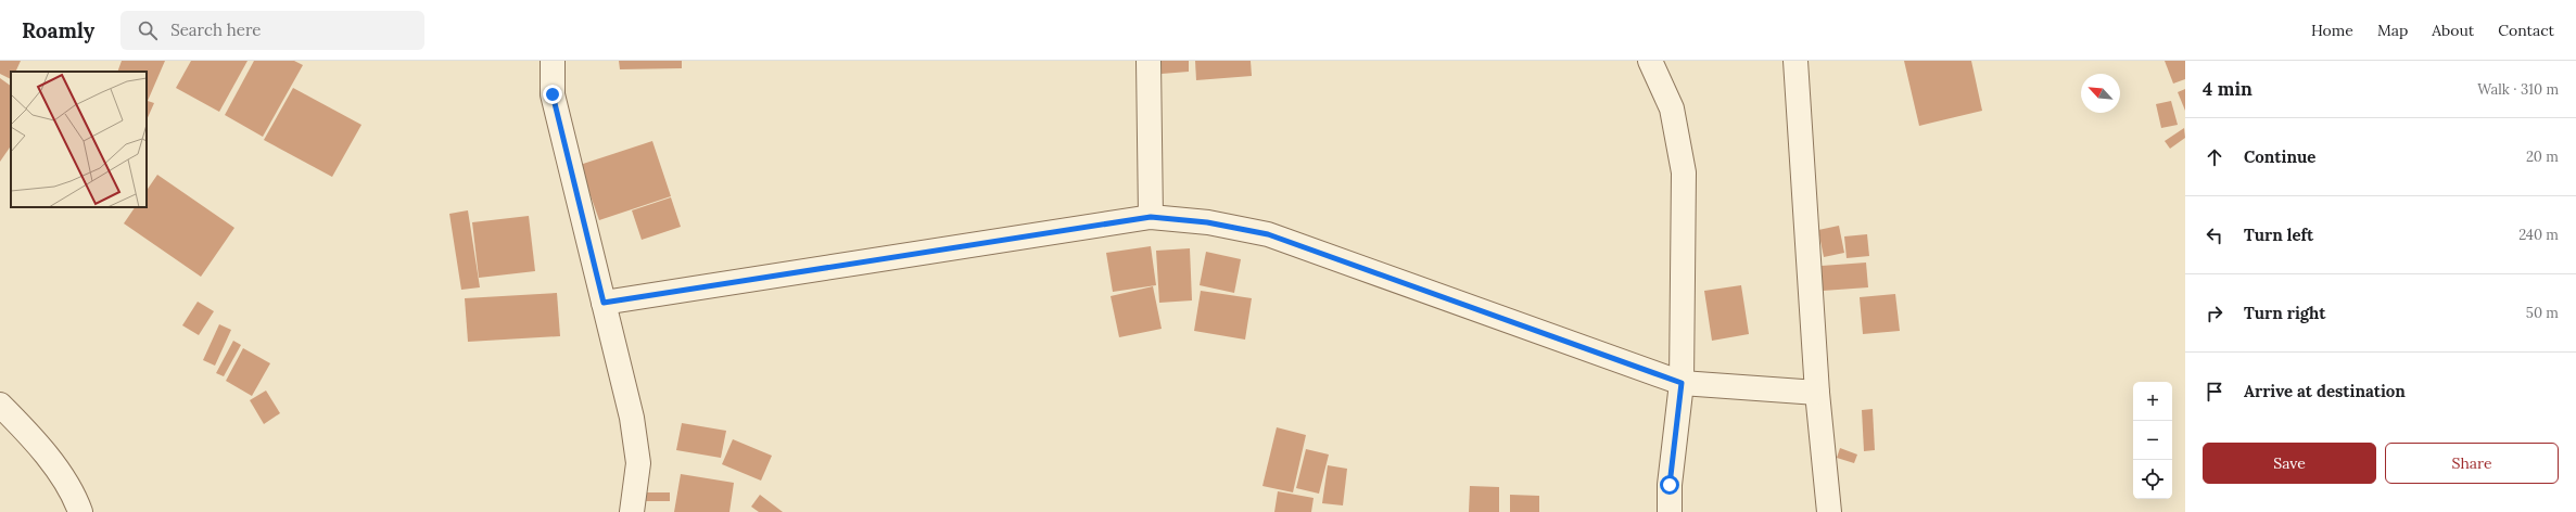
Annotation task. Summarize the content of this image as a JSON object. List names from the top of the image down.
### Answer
{
  "north": "top left",
  "page": {
    "header": "Roamly",
    "search": "Search here",
    "nav": [
      "Home",
      "Map",
      "About",
      "Contact"
    ],
    "heading": ["4 min", "Walk · 310 m"],
    "list": [
      ["Continue", "20 m"],
      ["Turn left", "240 m"],
      ["Turn right", "50 m"],
      "Arrive at destination"
    ],
    "map_buttons": ["+", "−"],
    "buttons": ["Save", "Share"]
  }
}
